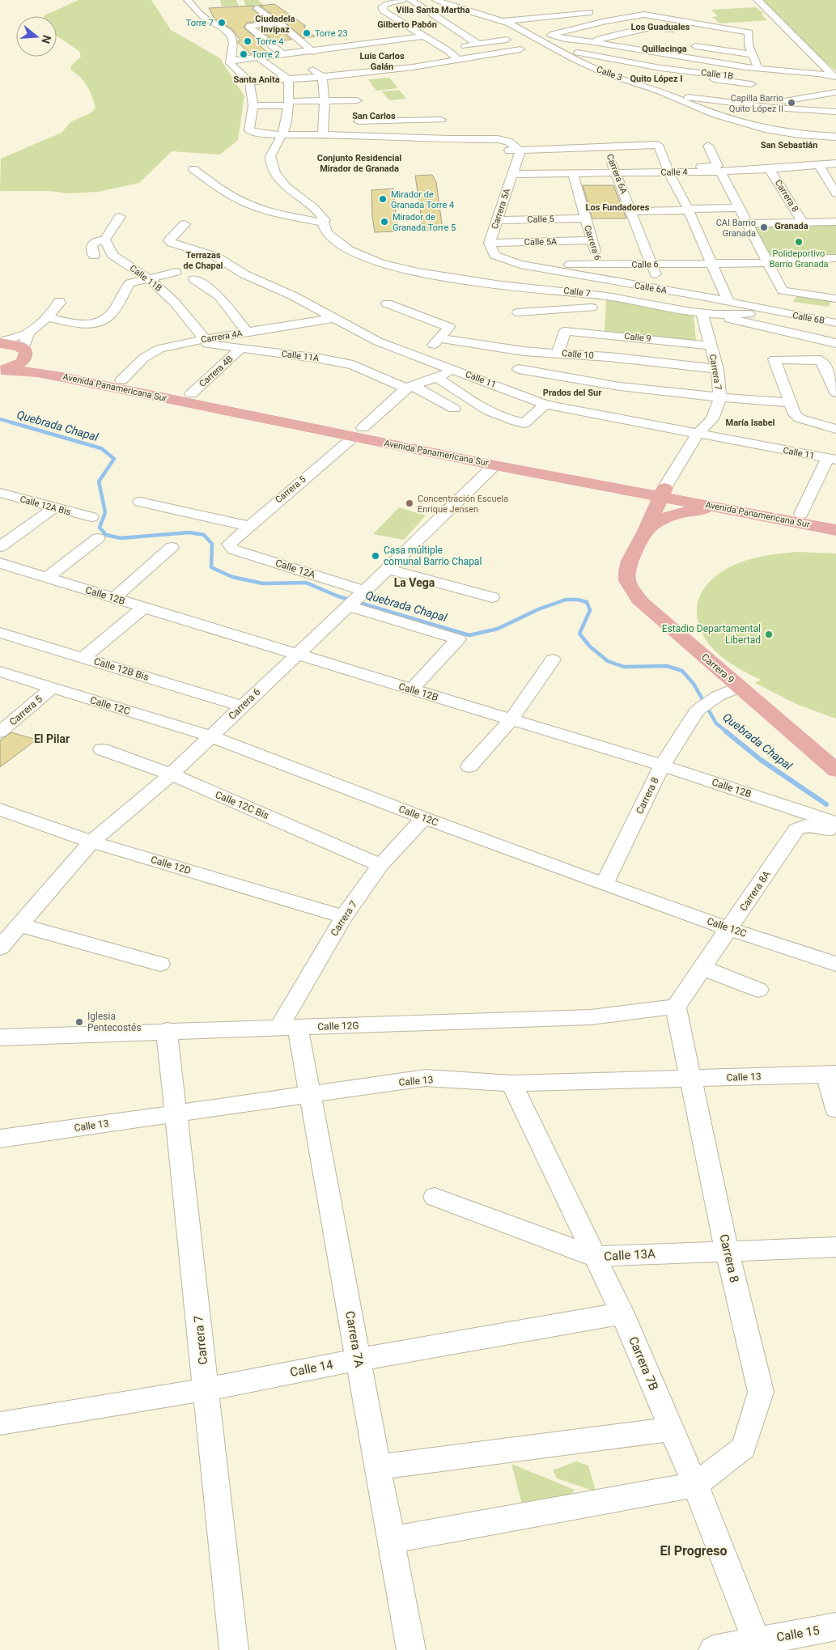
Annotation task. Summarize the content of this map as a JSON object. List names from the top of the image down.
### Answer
{
  "streets": {
    "main road": ["Avenida Panamericana Sur", "Carrera 9"],
    "street": [
      "Calle 3",
      "Calle 1B",
      "Calle 4",
      "Carrera 6A",
      "Carrera 8",
      "Carrera 5A",
      "Calle 5",
      "Calle 5A",
      "Carrera 6",
      "Calle 6",
      "Calle 11B",
      "Calle 6A",
      "Calle 7",
      "Calle 6B",
      "Carrera 4A",
      "Calle 9",
      "Calle 10",
      "Calle 11A",
      "Carrera 4B",
      "Carrera 7",
      "Calle 11",
      "Carrera 5",
      "Calle 12A Bis",
      "Calle 12A",
      "Calle 12B",
      "Calle 12B Bis",
      "Calle 12C",
      "Calle 12C Bis",
      "Calle 12D",
      "Carrera 8A",
      "Calle 12G",
      "Calle 13",
      "Calle 13A",
      "Carrera 7A",
      "Carrera 7B",
      "Calle 14",
      "Calle 15"
    ]
  },
  "crossings": [
    ["Calle 3", "Calle 1B"],
    ["Calle 4", "Carrera 6A"],
    ["Calle 4", "Carrera 8"],
    ["Calle 4", "Carrera 5A"],
    ["Calle 4", "Carrera 6"],
    ["Carrera 6A", "Calle 6"],
    ["Carrera 6A", "Calle 6A"],
    ["Carrera 8", "Calle 12B"],
    ["Carrera 8", "Carrera 9"],
    ["Carrera 8", "Calle 12C"],
    ["Carrera 8", "Carrera 8A"],
    ["Carrera 8", "Calle 12G"],
    ["Carrera 8", "Calle 13"],
    ["Carrera 8", "Calle 13A"],
    ["Carrera 8", "Carrera 7B"],
    ["Carrera 5A", "Calle 5"],
    ["Carrera 5A", "Calle 5A"],
    ["Carrera 5A", "Calle 6"],
    ["Carrera 5A", "Calle 6A"],
    ["Calle 5", "Carrera 6"],
    ["Calle 5A", "Carrera 6"],
    ["Carrera 6", "Calle 6"],
    ["Carrera 6", "Avenida Panamericana Sur"],
    ["Carrera 6", "Calle 12A"],
    ["Carrera 6", "Calle 12B"],
    ["Carrera 6", "Calle 12B Bis"],
    ["Carrera 6", "Calle 12C"],
    ["Carrera 6", "Calle 12C Bis"],
    ["Carrera 6", "Calle 12D"],
    ["Calle 6", "Calle 6A"],
    ["Calle 11B", "Carrera 4A"],
    ["Calle 6A", "Calle 6B"],
    ["Calle 7", "Carrera 7"],
    ["Carrera 4A", "Calle 11A"],
    ["Carrera 4A", "Calle 11"],
    ["Carrera 4A", "Avenida Panamericana Sur"],
    ["Calle 9", "Calle 10"],
    ["Calle 9", "Carrera 7"],
    ["Calle 10", "Carrera 7"],
    ["Calle 11A", "Carrera 4B"],
    ["Calle 11A", "Carrera 5"],
    ["Carrera 4B", "Avenida Panamericana Sur"],
    ["Carrera 7", "Calle 11"],
    ["Carrera 7", "Avenida Panamericana Sur"],
    ["Carrera 7", "Carrera 9"],
    ["Carrera 7", "Calle 12C"],
    ["Carrera 7", "Calle 12C Bis"],
    ["Carrera 7", "Calle 12D"],
    ["Carrera 7", "Calle 12G"],
    ["Carrera 7", "Calle 13"],
    ["Carrera 7", "Carrera 7A"],
    ["Carrera 7", "Calle 14"],
    ["Calle 11", "Carrera 5"],
    ["Avenida Panamericana Sur", "Carrera 5"],
    ["Avenida Panamericana Sur", "Carrera 9"],
    ["Carrera 5", "Calle 12A"],
    ["Carrera 5", "Calle 12C"],
    ["Calle 12A", "Calle 12B"],
    ["Calle 12C", "Carrera 8A"],
    ["Carrera 8A", "Calle 12G"],
    ["Calle 12G", "Carrera 7A"],
    ["Calle 13", "Carrera 7A"],
    ["Calle 13", "Carrera 7B"],
    ["Calle 13A", "Carrera 7B"],
    ["Carrera 7A", "Calle 14"],
    ["Carrera 7B", "Calle 14"],
    ["Carrera 7B", "Calle 15"]
  ],
  "districts": [
    "Villa Santa Martha",
    "Ciudadela Invipaz",
    "Gilberto Pabón",
    "Los Guaduales",
    "Quillacinga",
    "Luis Carlos Galán",
    "Quito López I",
    "Santa Anita",
    "San Carlos",
    "San Sebastián",
    "Conjunto Residencial Mirador de Granada",
    "Los Fundadores",
    "Granada",
    "Terrazas de Chapal",
    "Prados del Sur",
    "María Isabel",
    "La Vega",
    "El Pilar",
    "El Progreso"
  ],
  "water": ["Quebrada Chapal"],
  "places": [
    "Torre 7",
    "Torre 23",
    "Torre 4",
    "Torre 2",
    "Capilla Barrio Quito López II",
    "Mirador de Granada Torre 4",
    "Mirador de Granada Torre 5",
    "CAI Barrio Granada",
    "Polideportivo Barrio Granada",
    "Concentración Escuela Enrique Jensen",
    "Casa múltiple comunal Barrio Chapal",
    "Estadio Departamental Libertad",
    "Iglesia Pentecostés"
  ],
  "north": "right"
}
